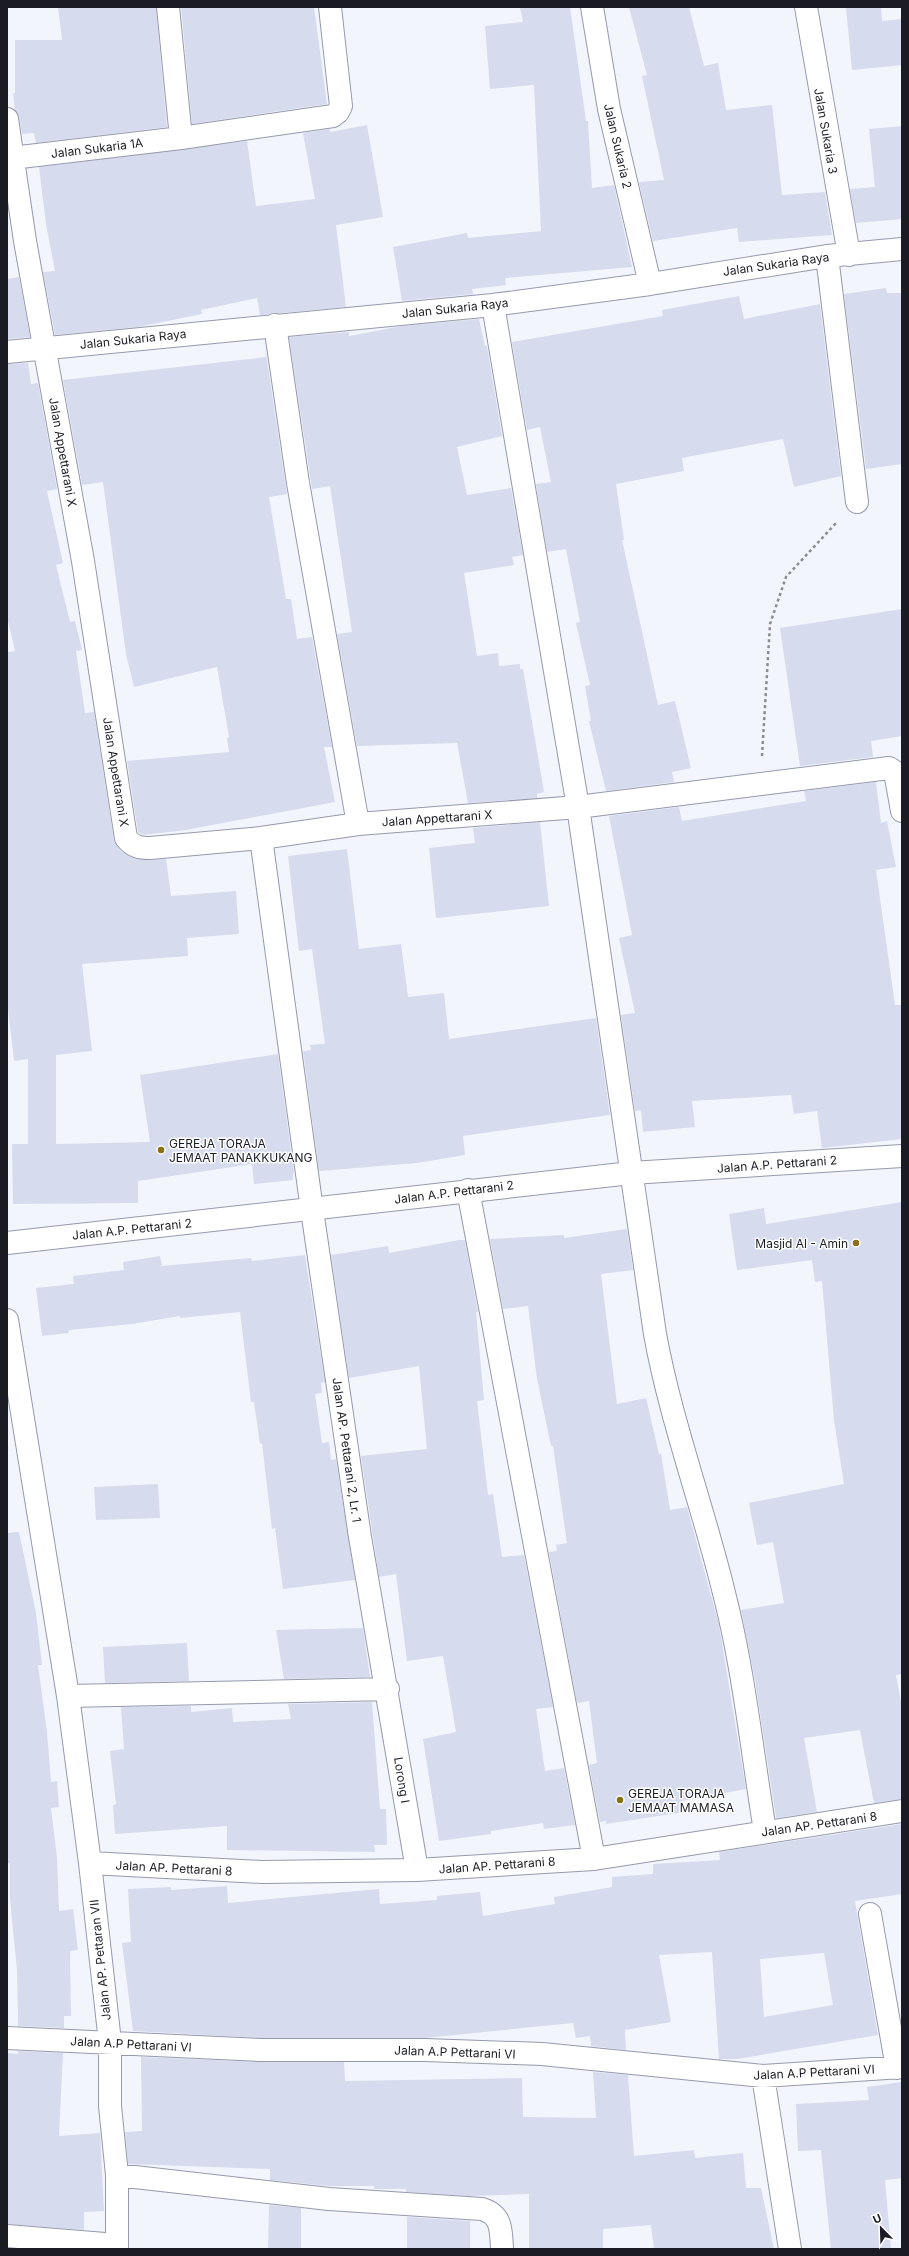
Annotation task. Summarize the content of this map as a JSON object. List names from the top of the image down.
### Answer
{
  "streets": {
    "street": [
      "Jalan Sukaria 3",
      "Jalan Sukaria 2",
      "Jalan Sukaria 1A",
      "Jalan Sukaria Raya",
      "Jalan Appettarani X",
      "Jalan A.P. Pettarani 2",
      "Jalan AP. Pettarani 2, Lr. 1",
      "Lorong I",
      "Jalan AP. Pettarani 8",
      "Jalan AP. Pettaran VII",
      "Jalan A.P Pettarani VI"
    ]
  },
  "crossings": [
    ["Jalan Sukaria 3", "Jalan Sukaria Raya"],
    ["Jalan Sukaria 2", "Jalan Sukaria Raya"],
    ["Jalan Sukaria 1A", "Jalan Appettarani X"],
    ["Jalan Sukaria Raya", "Jalan Appettarani X"],
    ["Jalan Appettarani X", "Jalan AP. Pettarani 2, Lr. 1"],
    ["Jalan A.P. Pettarani 2", "Jalan AP. Pettarani 2, Lr. 1"],
    ["Jalan AP. Pettarani 2, Lr. 1", "Lorong I"],
    ["Lorong I", "Jalan AP. Pettarani 8"],
    ["Jalan AP. Pettarani 8", "Jalan AP. Pettaran VII"],
    ["Jalan AP. Pettaran VII", "Jalan A.P Pettarani VI"]
  ],
  "places": ["GEREJA TORAJA JEMAAT PANAKKUKANG", "Masjid Al - Amin", "GEREJA TORAJA JEMAAT MAMASA"],
  "north": "top left"
}
